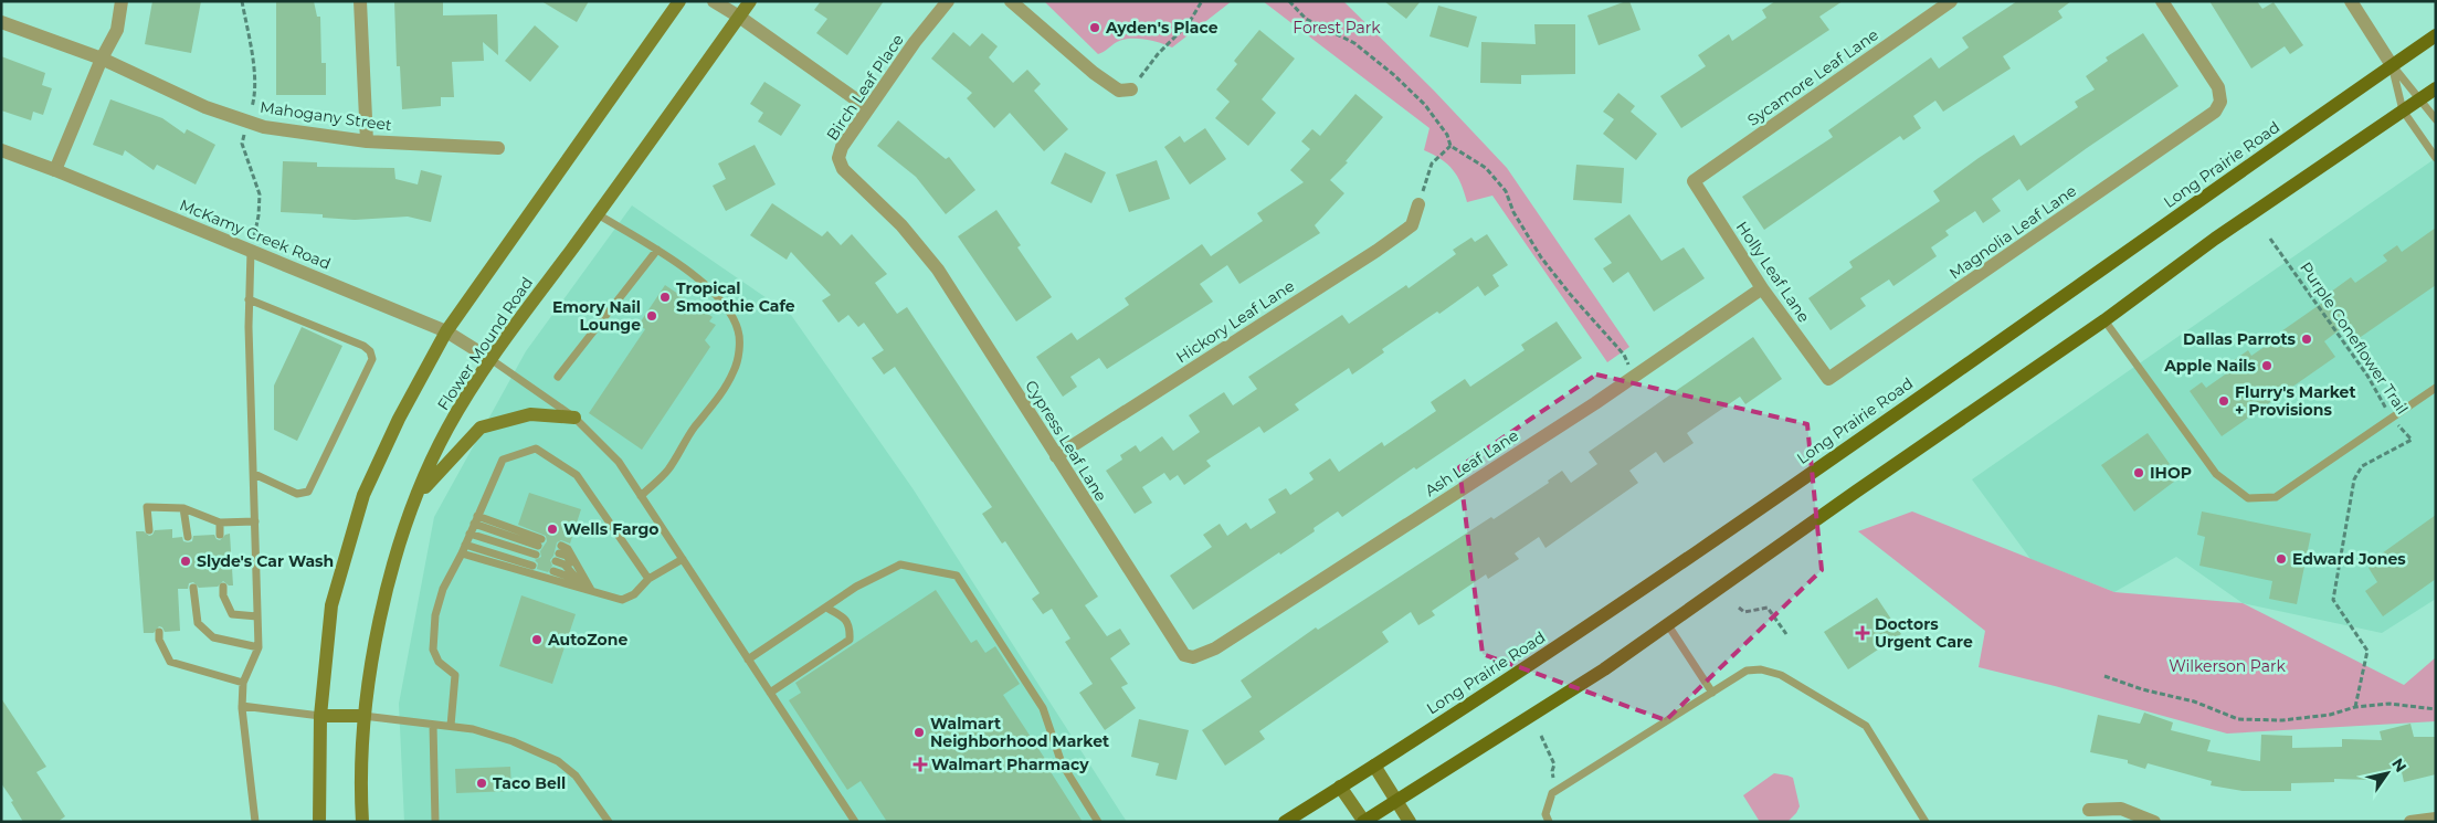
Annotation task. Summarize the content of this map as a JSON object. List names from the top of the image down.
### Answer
{
  "streets": {
    "main road": ["Long Prairie Road", "Flower Mound Road"],
    "street": [
      "Sycamore Leaf Lane",
      "Birch Leaf Place",
      "Mahogany Street",
      "Magnolia Leaf Lane",
      "McKamy Creek Road",
      "Holly Leaf Lane",
      "Hickory Leaf Lane",
      "Cypress Leaf Lane",
      "Ash Leaf Lane"
    ],
    "path": ["Purple Coneflower Trail"]
  },
  "crossings": [
    ["Sycamore Leaf Lane", "Holly Leaf Lane"],
    ["Birch Leaf Place", "Cypress Leaf Lane"],
    ["Magnolia Leaf Lane", "Holly Leaf Lane"],
    ["McKamy Creek Road", "Flower Mound Road"],
    ["Holly Leaf Lane", "Ash Leaf Lane"],
    ["Hickory Leaf Lane", "Cypress Leaf Lane"],
    ["Cypress Leaf Lane", "Ash Leaf Lane"]
  ],
  "parks": ["Forest Park", "Wilkerson Park"],
  "places": {
    "other": [
      "Ayden's Place",
      "Tropical Smoothie Cafe",
      "Emory Nail Lounge",
      "Dallas Parrots",
      "Apple Nails",
      "Flurry's Market + Provisions",
      "IHOP",
      "Wells Fargo",
      "Edward Jones",
      "Slyde's Car Wash",
      "AutoZone",
      "Walmart Neighborhood Market",
      "Taco Bell"
    ],
    "health": ["Doctors Urgent Care", "Walmart Pharmacy"]
  },
  "north": "top right"
}
